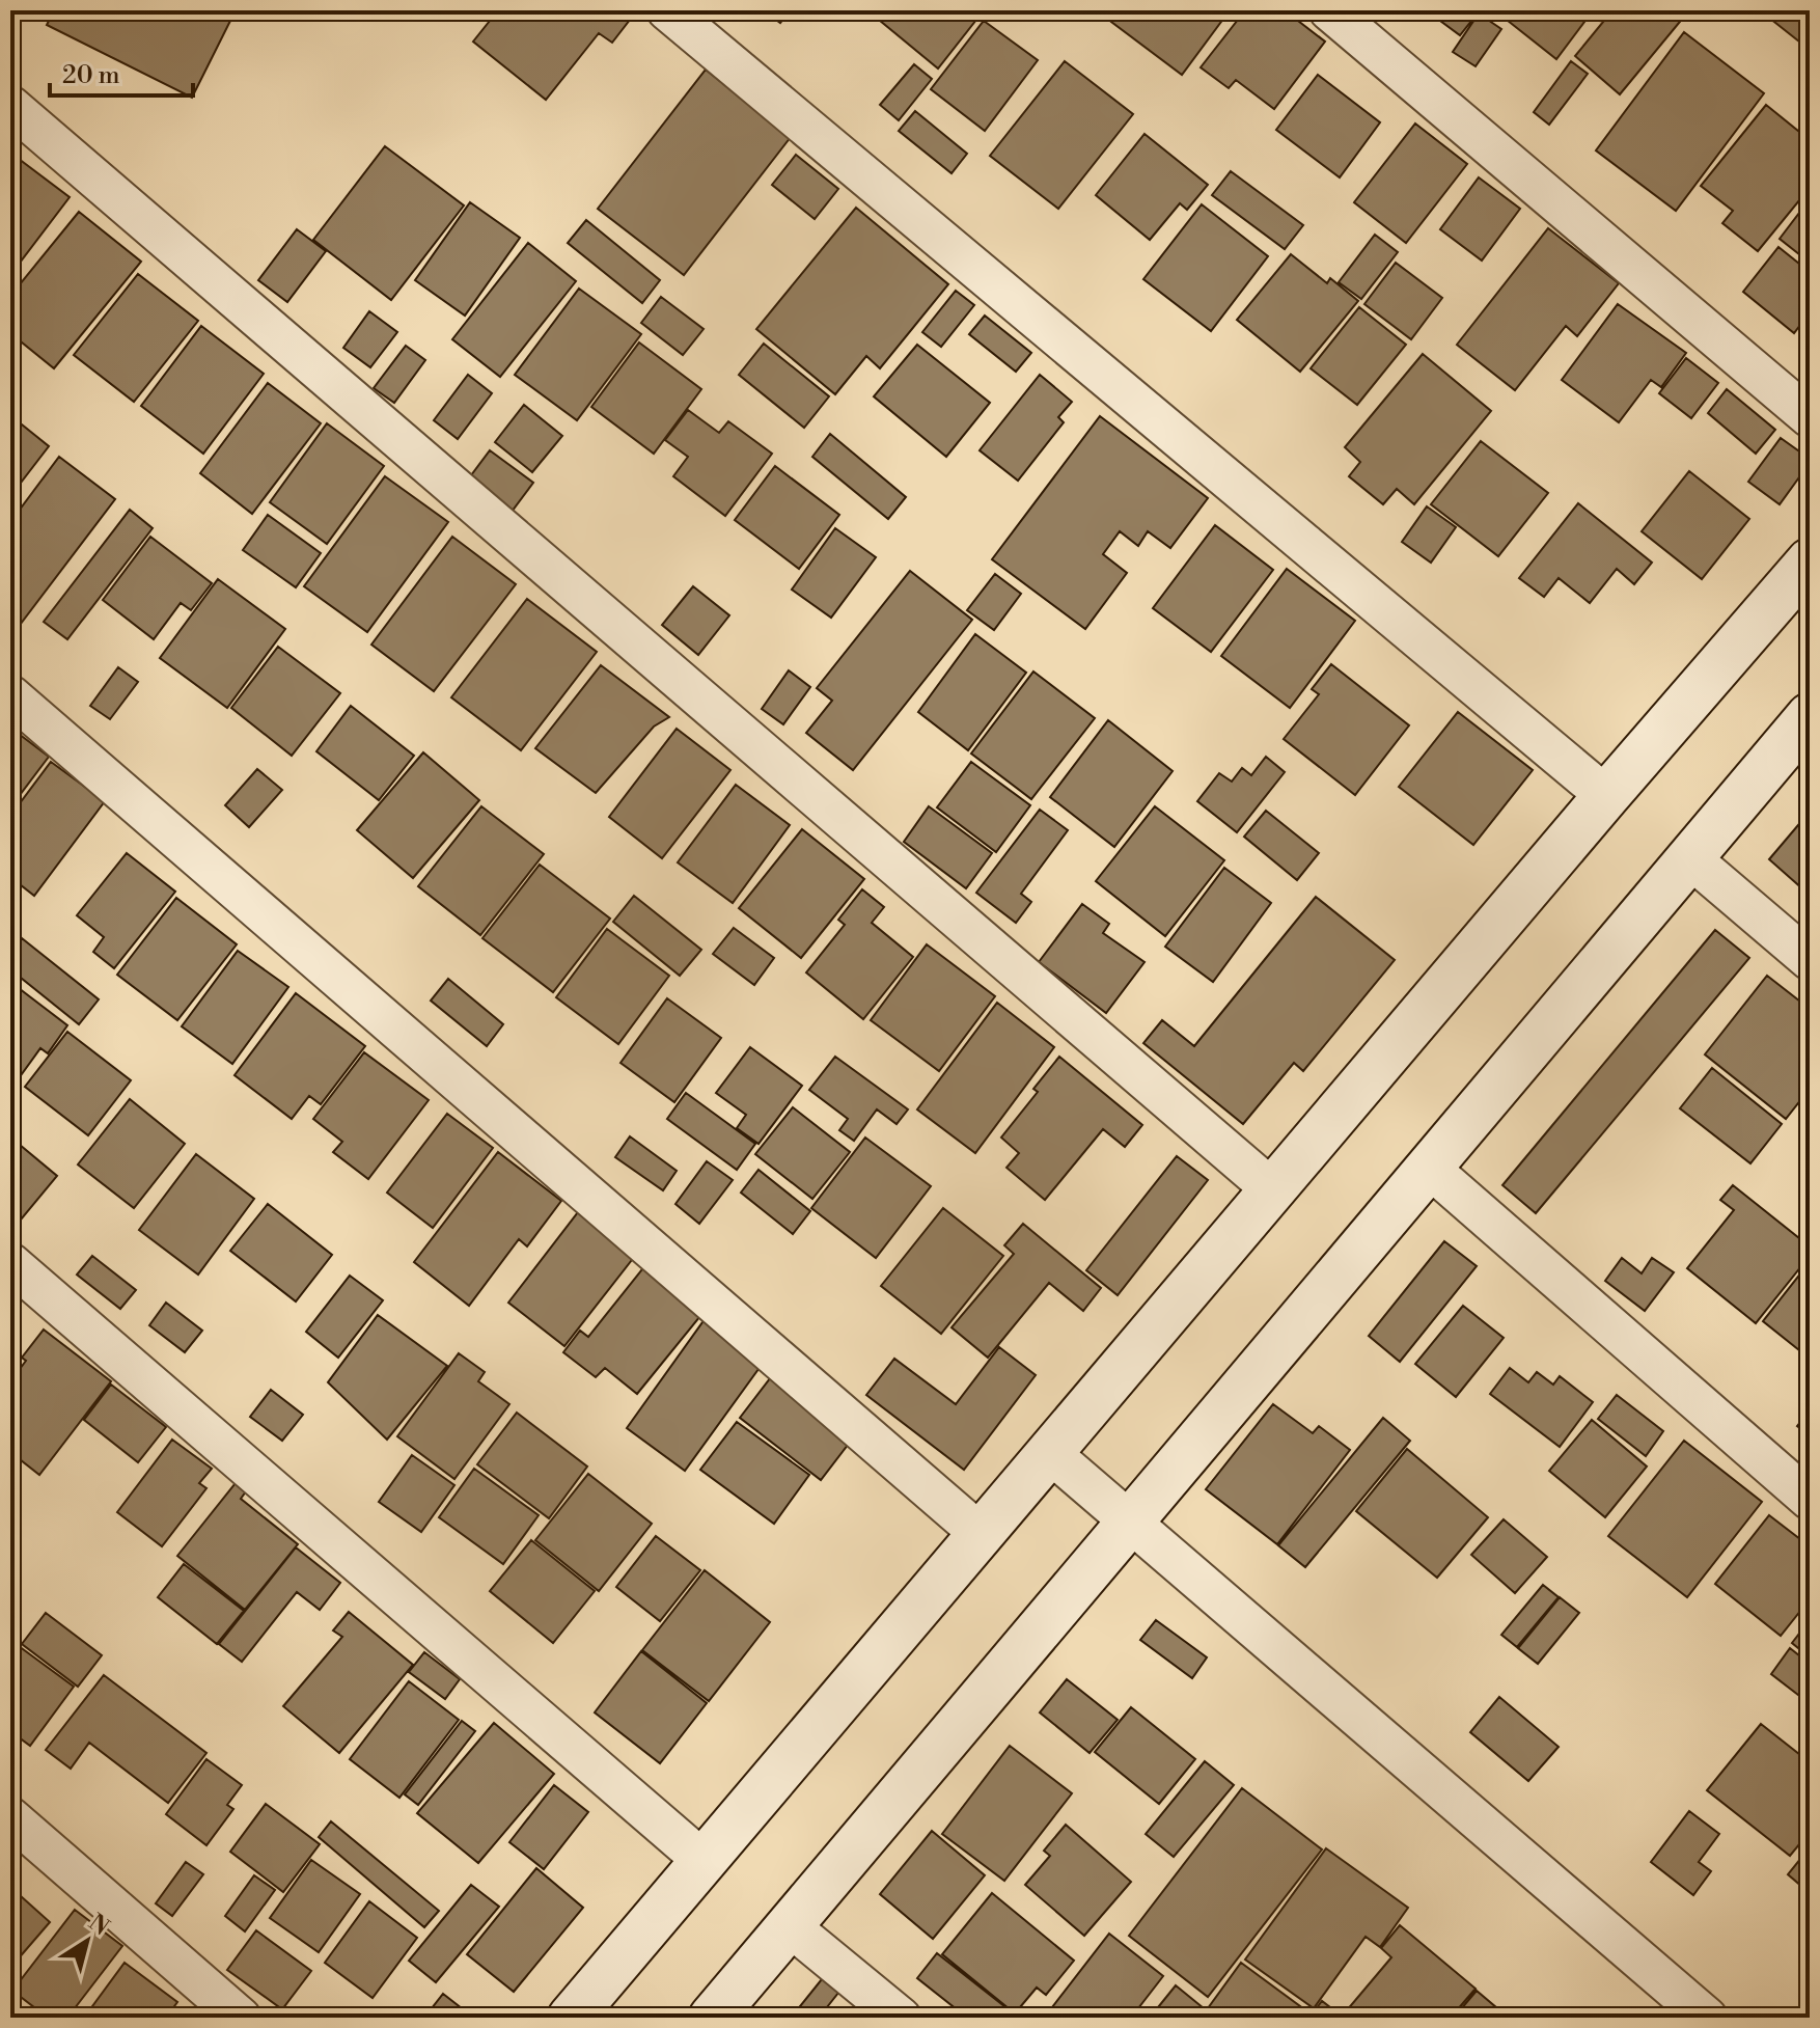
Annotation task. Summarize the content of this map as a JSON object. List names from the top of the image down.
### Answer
{
  "scale_bar": "20 m",
  "north": "top right"
}
